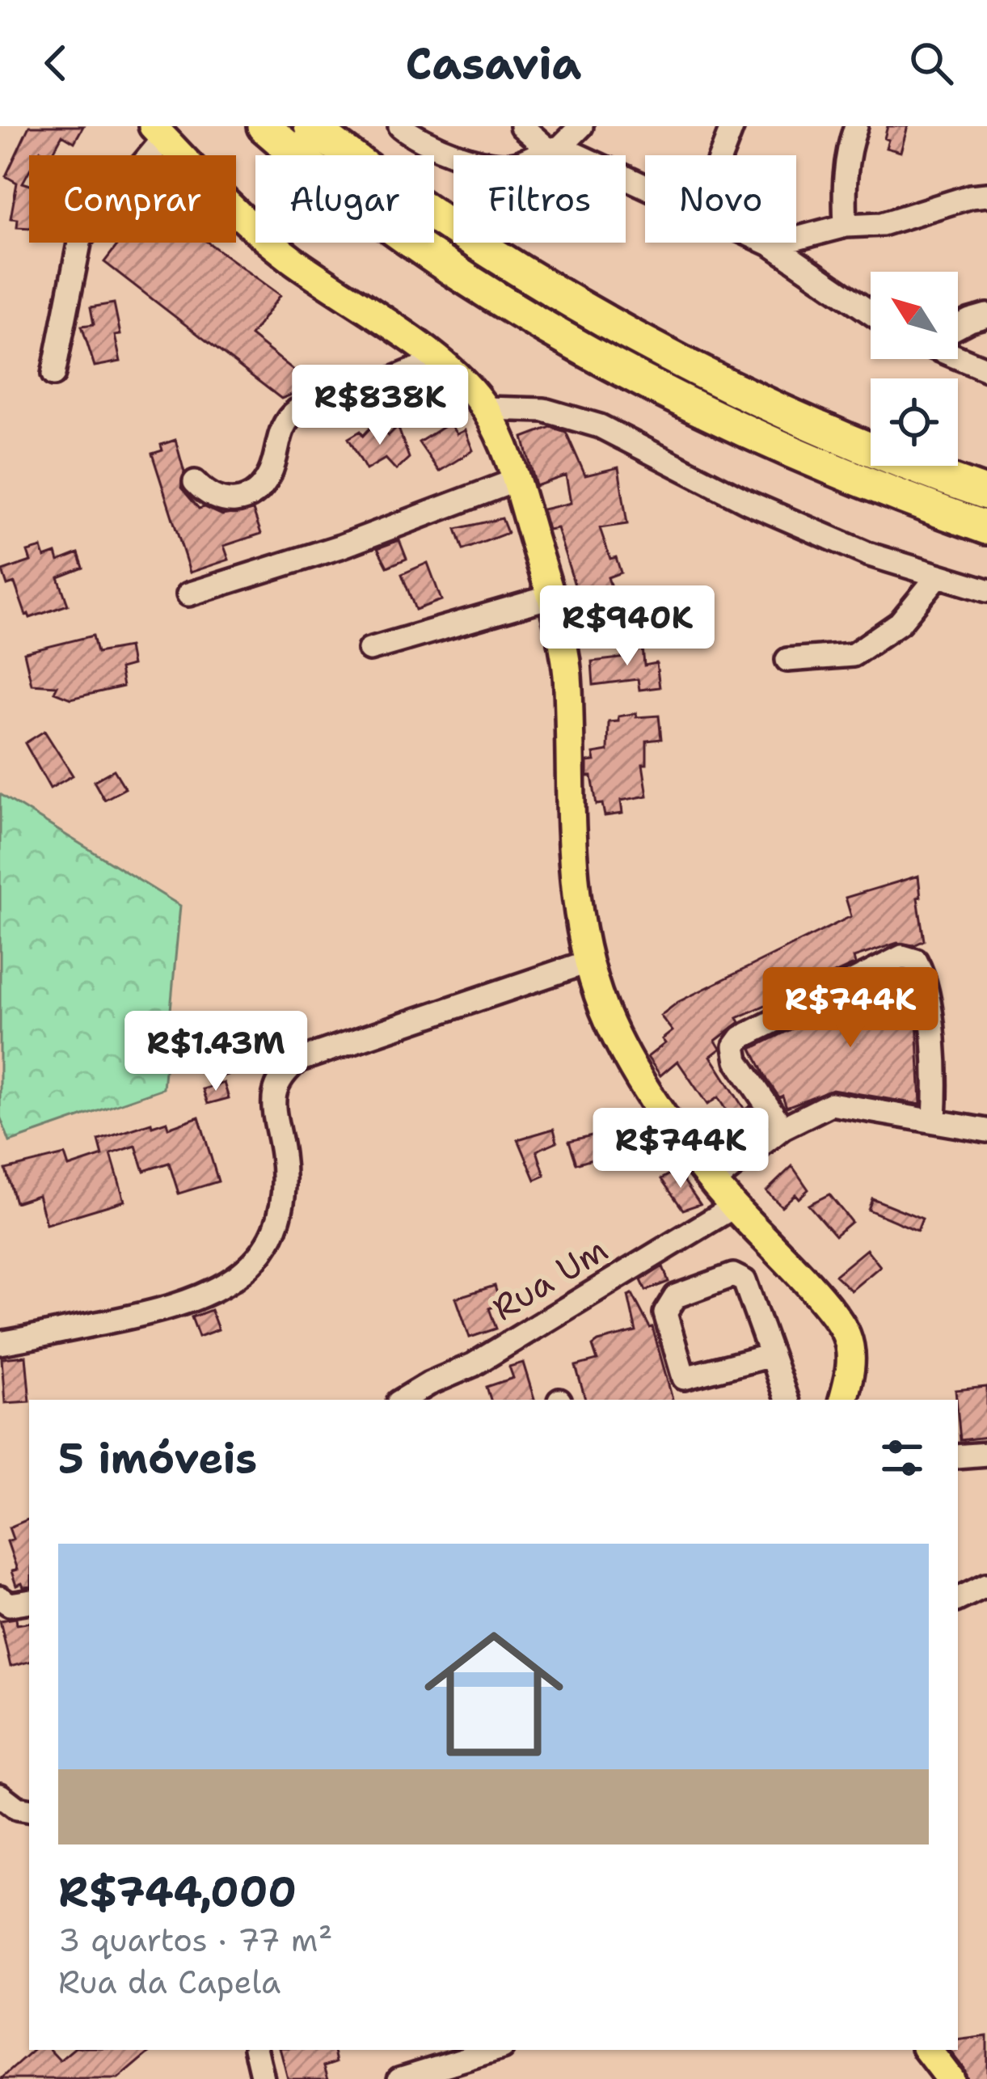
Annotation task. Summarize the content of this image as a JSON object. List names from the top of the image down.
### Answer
{
  "streets": {
    "street": ["Rua Um"]
  },
  "north": "top left",
  "page": {
    "header": "Casavia",
    "chip": [
      "Comprar",
      "Alugar",
      "Filtros",
      "Novo"
    ],
    "price": [
      "R$838K",
      "R$940K",
      "R$744K",
      "R$1.43M",
      "R$744K"
    ],
    "heading": "5 imóveis",
    "list": [
      {
        "name": "R$744,000",
        "note": "3 quartos · 77 m² · Rua da Capela"
      }
    ]
  }
}
